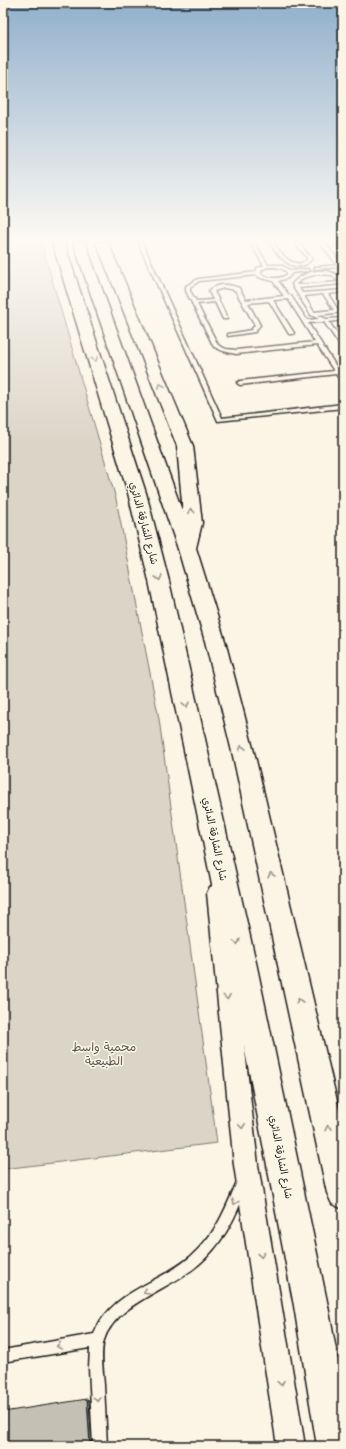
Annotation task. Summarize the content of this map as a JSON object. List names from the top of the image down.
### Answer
{
  "streets": {
    "highway": ["شارع الشارقة الدائري"]
  },
  "parks": ["محمية واسط الطبيعية"]
}
